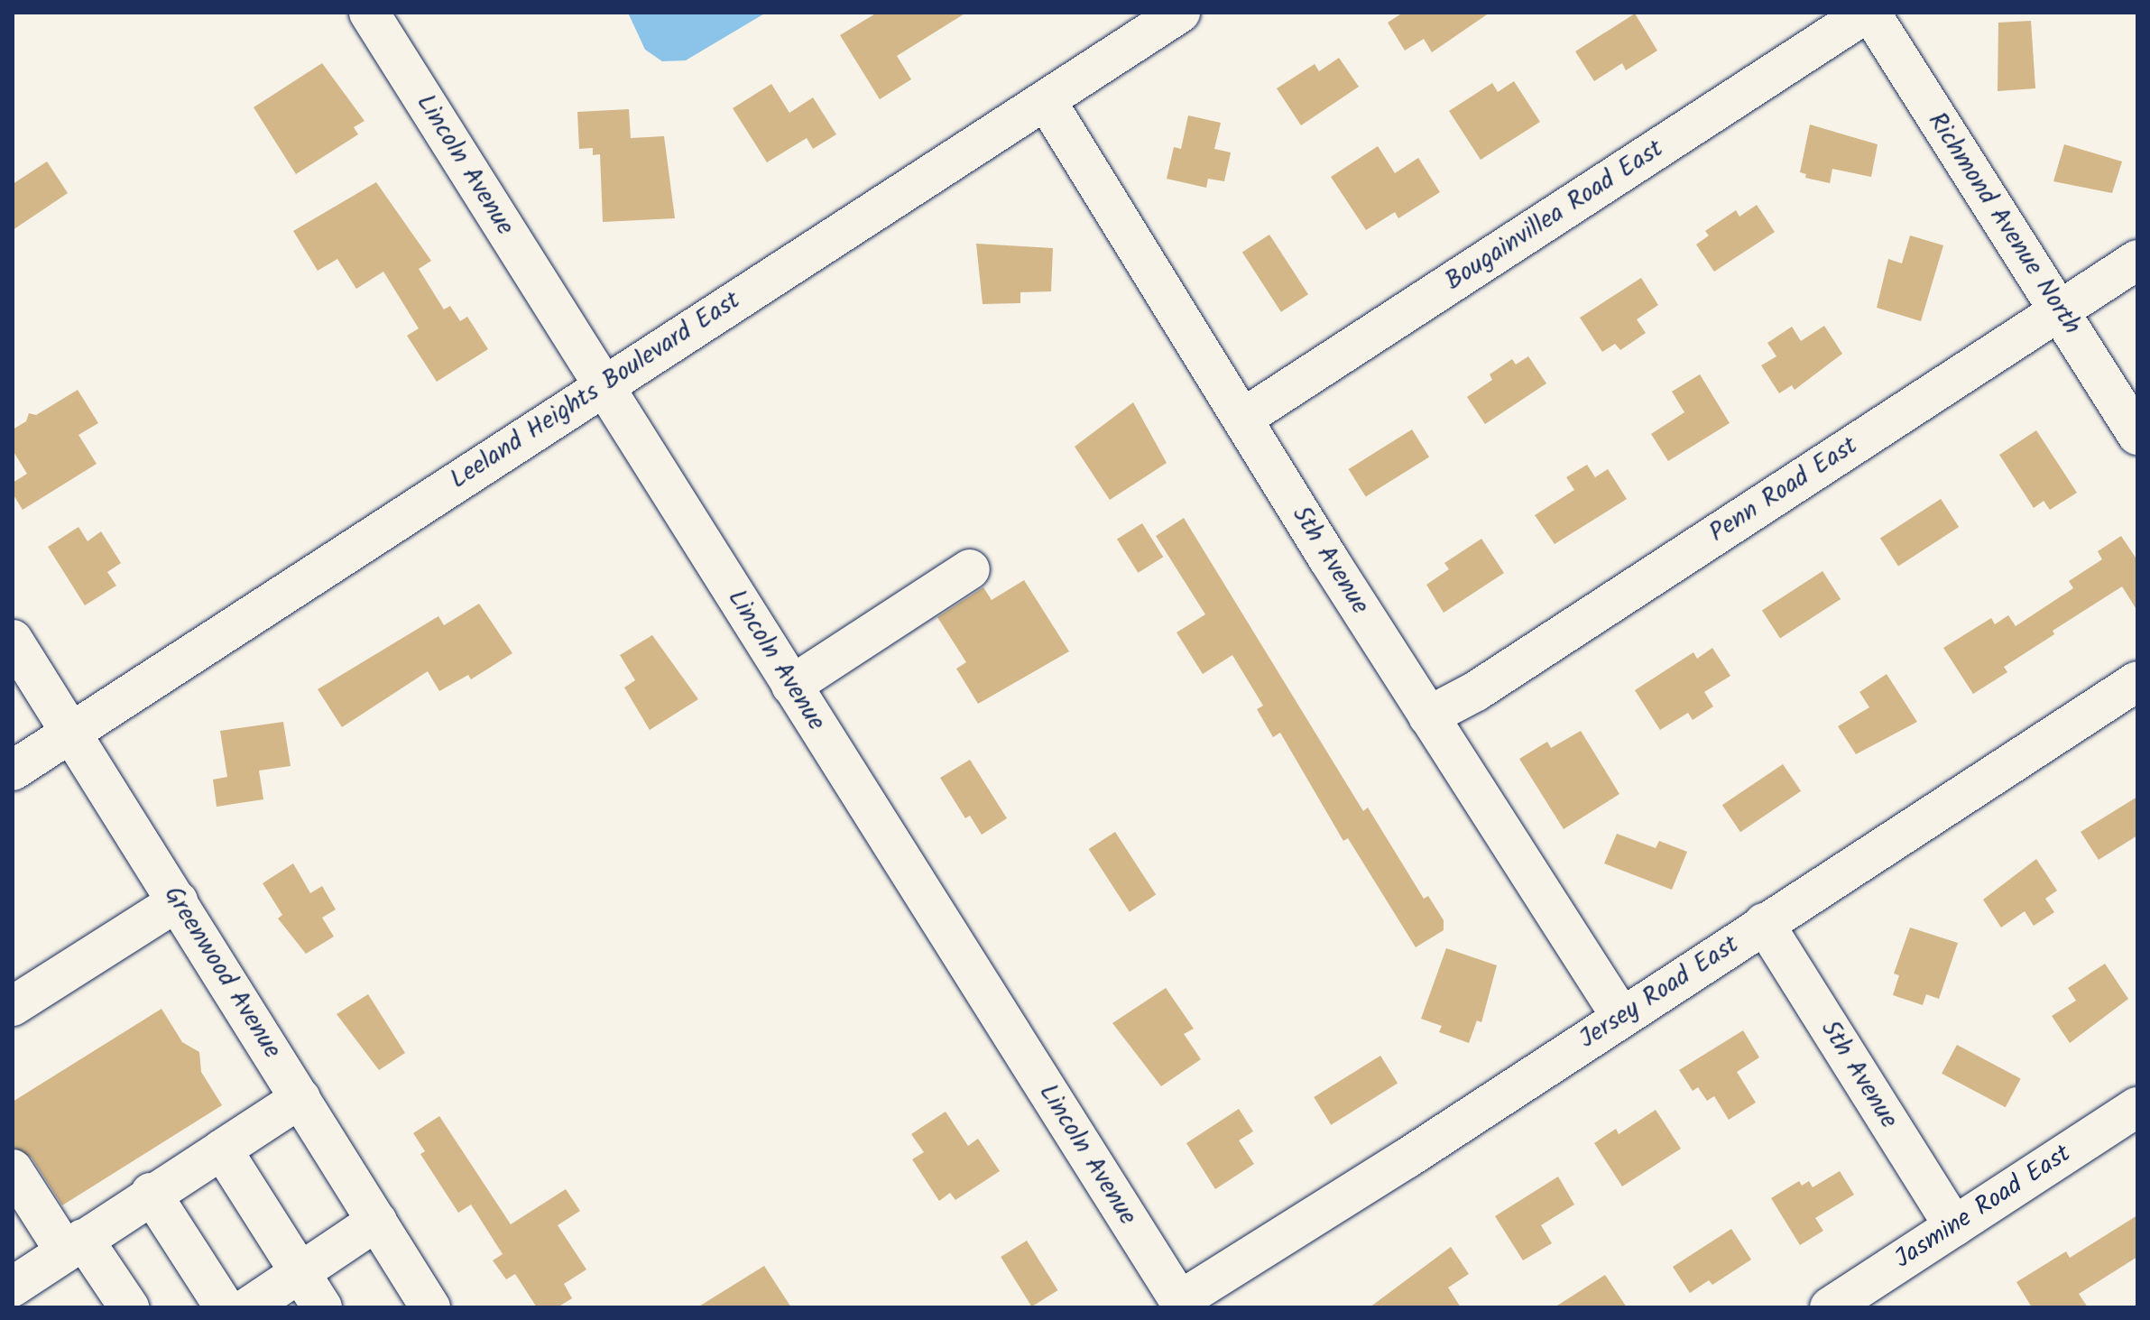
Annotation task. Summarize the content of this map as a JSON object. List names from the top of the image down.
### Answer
{
  "streets": {
    "street": [
      "Lincoln Avenue",
      "Bougainvillea Road East",
      "Richmond Avenue North",
      "Leeland Heights Boulevard East",
      "Penn Road East",
      "5th Avenue",
      "Greenwood Avenue",
      "Jersey Road East",
      "Jasmine Road East"
    ]
  },
  "crossings": [
    ["Lincoln Avenue", "Leeland Heights Boulevard East"],
    ["Lincoln Avenue", "Jersey Road East"],
    ["Bougainvillea Road East", "Richmond Avenue North"],
    ["Bougainvillea Road East", "5th Avenue"],
    ["Richmond Avenue North", "Penn Road East"],
    ["Leeland Heights Boulevard East", "5th Avenue"],
    ["Leeland Heights Boulevard East", "Greenwood Avenue"],
    ["Penn Road East", "5th Avenue"],
    ["5th Avenue", "Jersey Road East"],
    ["5th Avenue", "Jasmine Road East"]
  ]
}
